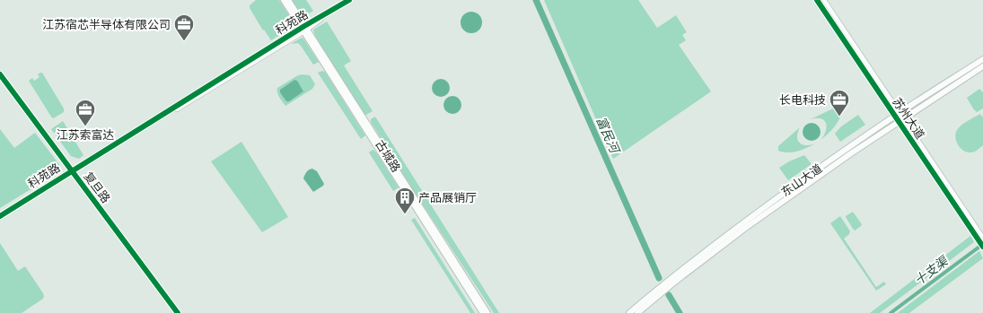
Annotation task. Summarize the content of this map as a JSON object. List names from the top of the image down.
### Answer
{
  "streets": {
    "main road": ["古城路", "东山大道"],
    "street": ["科苑路", "苏州大道", "复旦路"]
  },
  "crossings": [
    ["科苑路", "古城路"],
    ["科苑路", "复旦路"],
    ["苏州大道", "东山大道"]
  ],
  "water": ["富民河", "十支渠"],
  "places": {
    "office": ["江苏宿芯半导体有限公司", "长电科技", "江苏索富达"],
    "building": ["产品展销厅"]
  }
}
